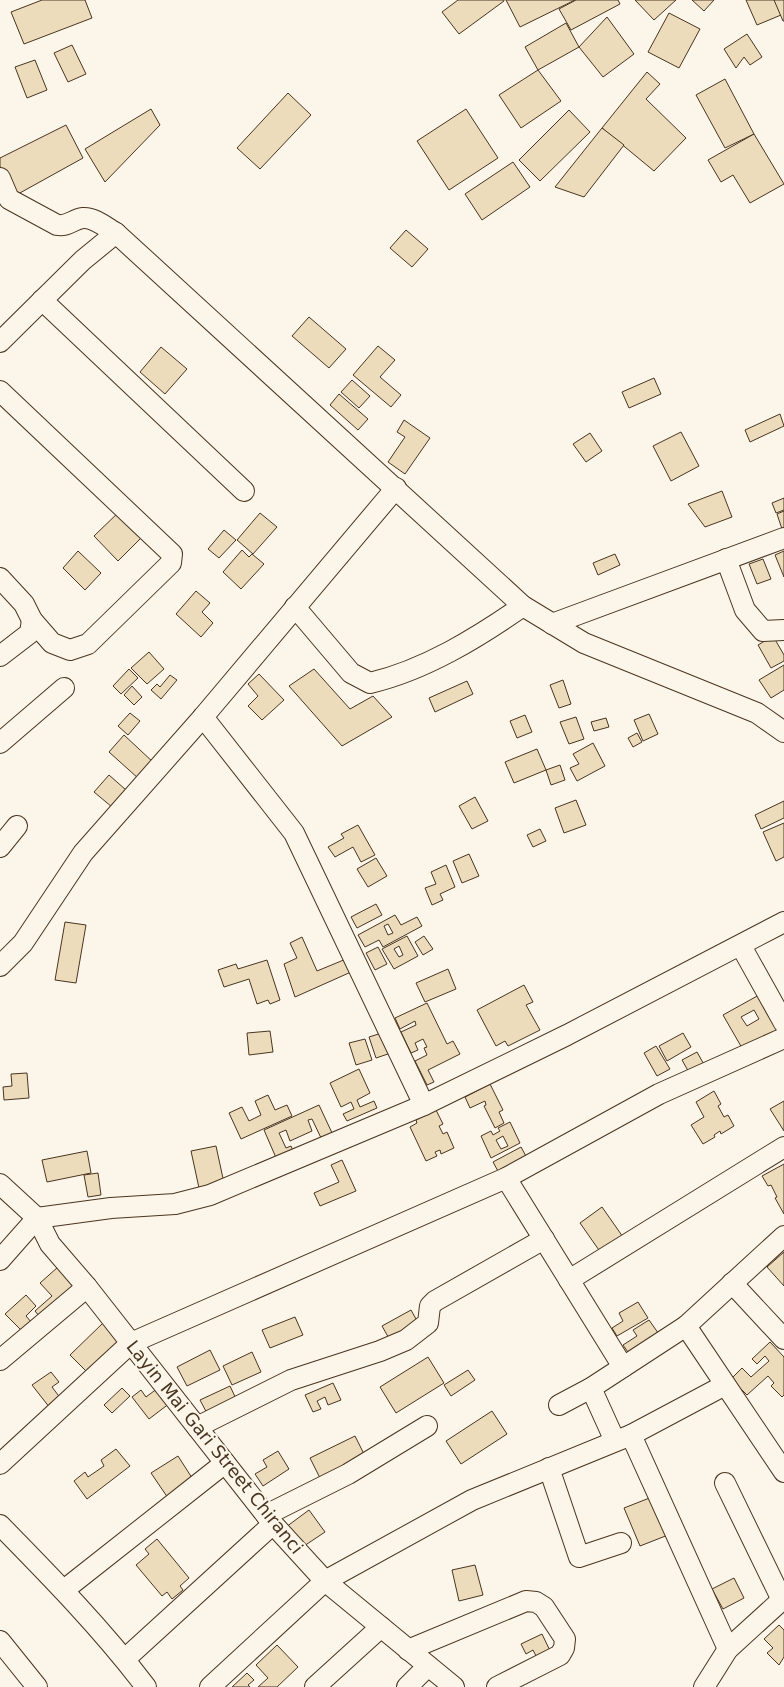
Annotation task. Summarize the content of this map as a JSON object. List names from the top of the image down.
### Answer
{
  "streets": {
    "street": ["Layin Mai Gari Street Chiranci"]
  }
}
